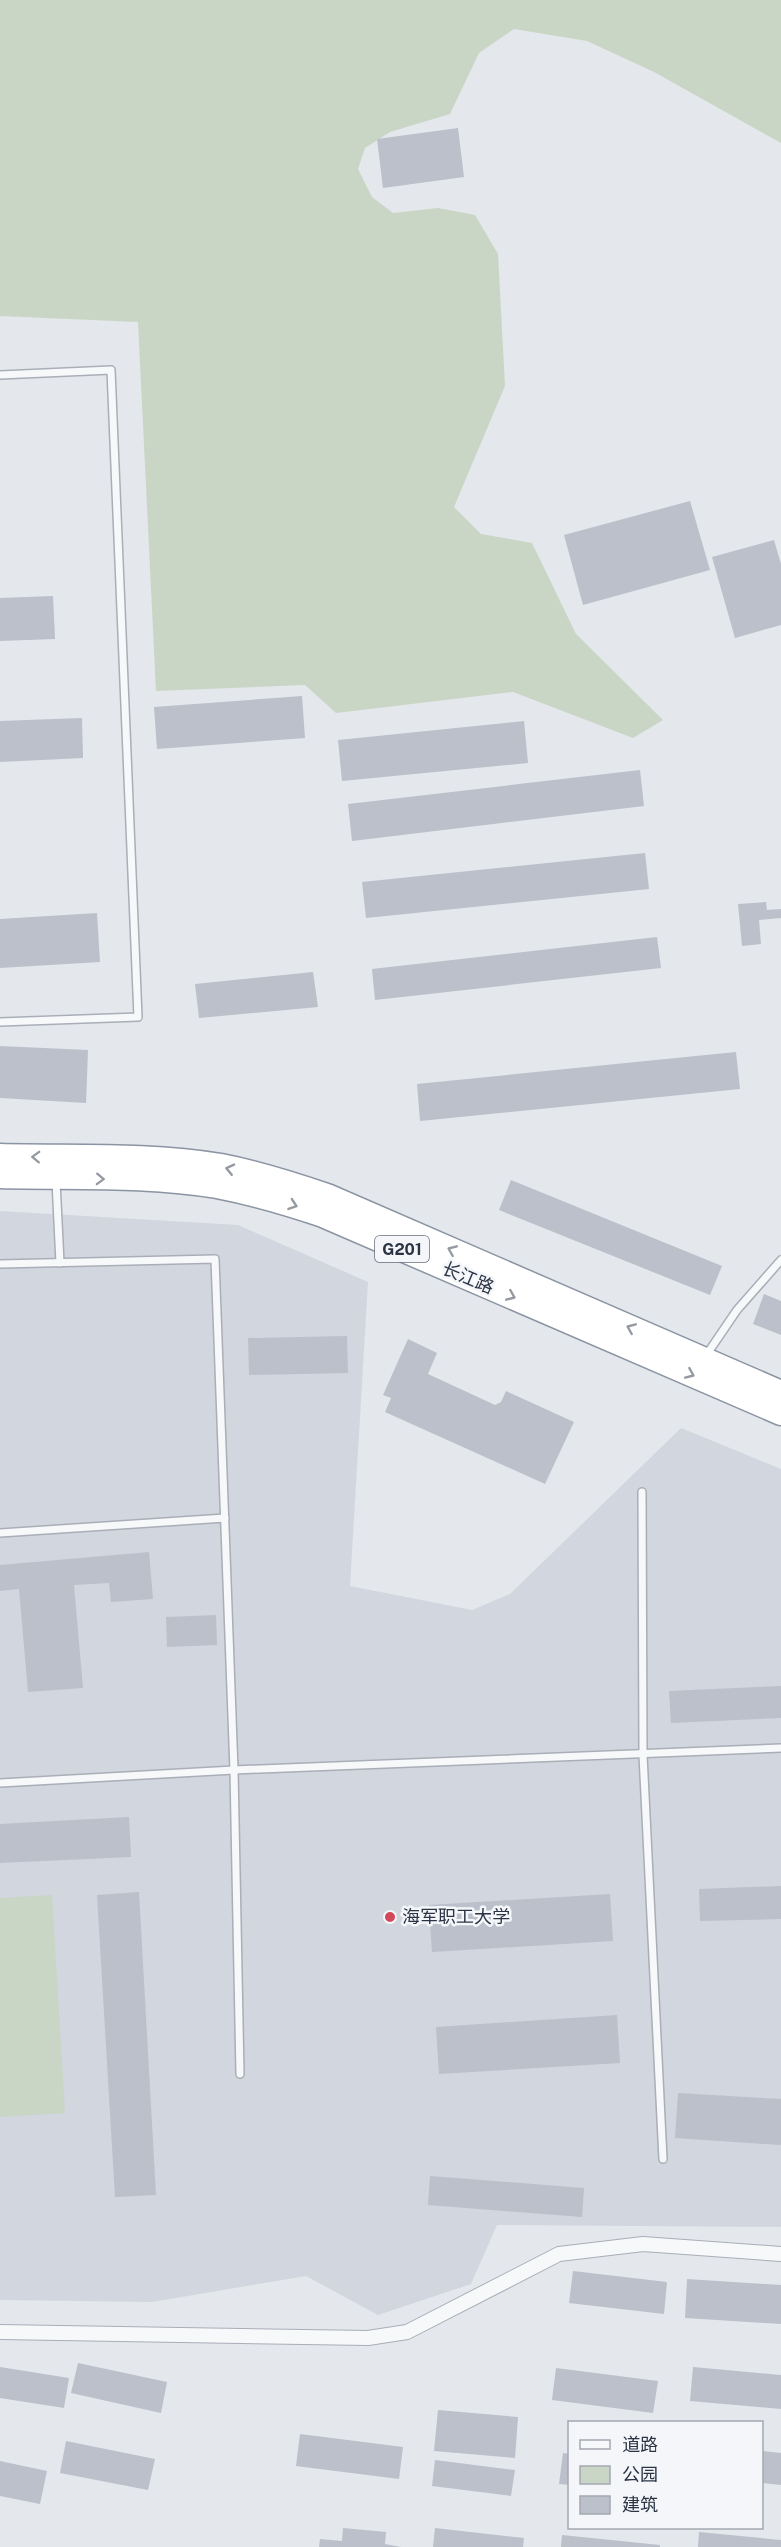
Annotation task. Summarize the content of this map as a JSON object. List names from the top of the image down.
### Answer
{
  "streets": {
    "highway": ["G201", "长江路"]
  },
  "places": ["海军职工大学"],
  "legend": ["道路", "公园", "建筑"]
}
